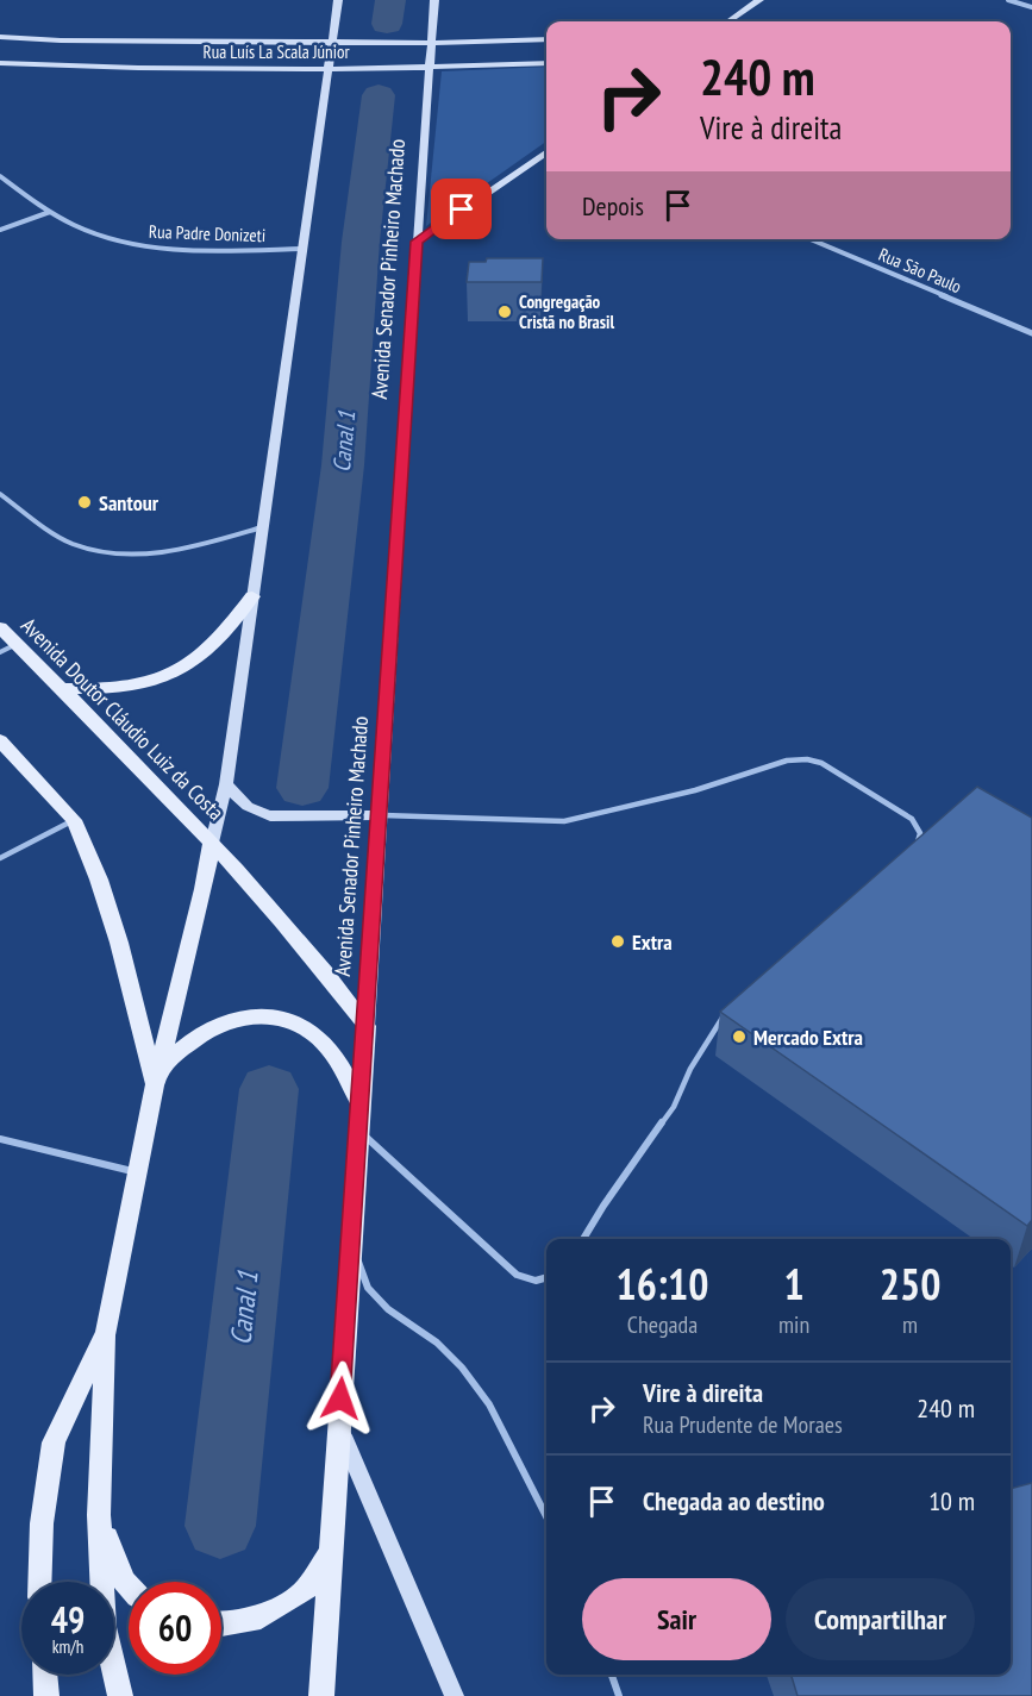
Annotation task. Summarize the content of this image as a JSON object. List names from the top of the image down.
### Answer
{
  "streets": {
    "main road": ["Rua Luís La Scala Júnior", "Avenida Senador Pinheiro Machado", "Avenida Doutor Cláudio Luiz da Costa"],
    "street": ["Rua Padre Donizeti", "Rua São Paulo"]
  },
  "crossings": [
    ["Rua Luís La Scala Júnior", "Avenida Senador Pinheiro Machado"],
    ["Avenida Senador Pinheiro Machado", "Avenida Doutor Cláudio Luiz da Costa"]
  ],
  "water": ["Canal 1"],
  "places": [
    "Congregação Cristã no Brasil",
    "Santour",
    "Extra",
    "Mercado Extra"
  ],
  "page": {
    "turn": ["240 m", "Vire à direita"],
    "then": "Depois",
    "eta": [
      "16:10",
      "Chegada",
      "1",
      "min",
      "250",
      "m"
    ],
    "list": [
      {
        "name": "Vire à direita",
        "note": "Rua Prudente de Moraes",
        "value": "240 m"
      },
      {
        "name": "Chegada ao destino",
        "value": "10 m"
      }
    ],
    "buttons": ["Sair", "Compartilhar"],
    "speed": "49 km/h",
    "limit": "60"
  }
}
